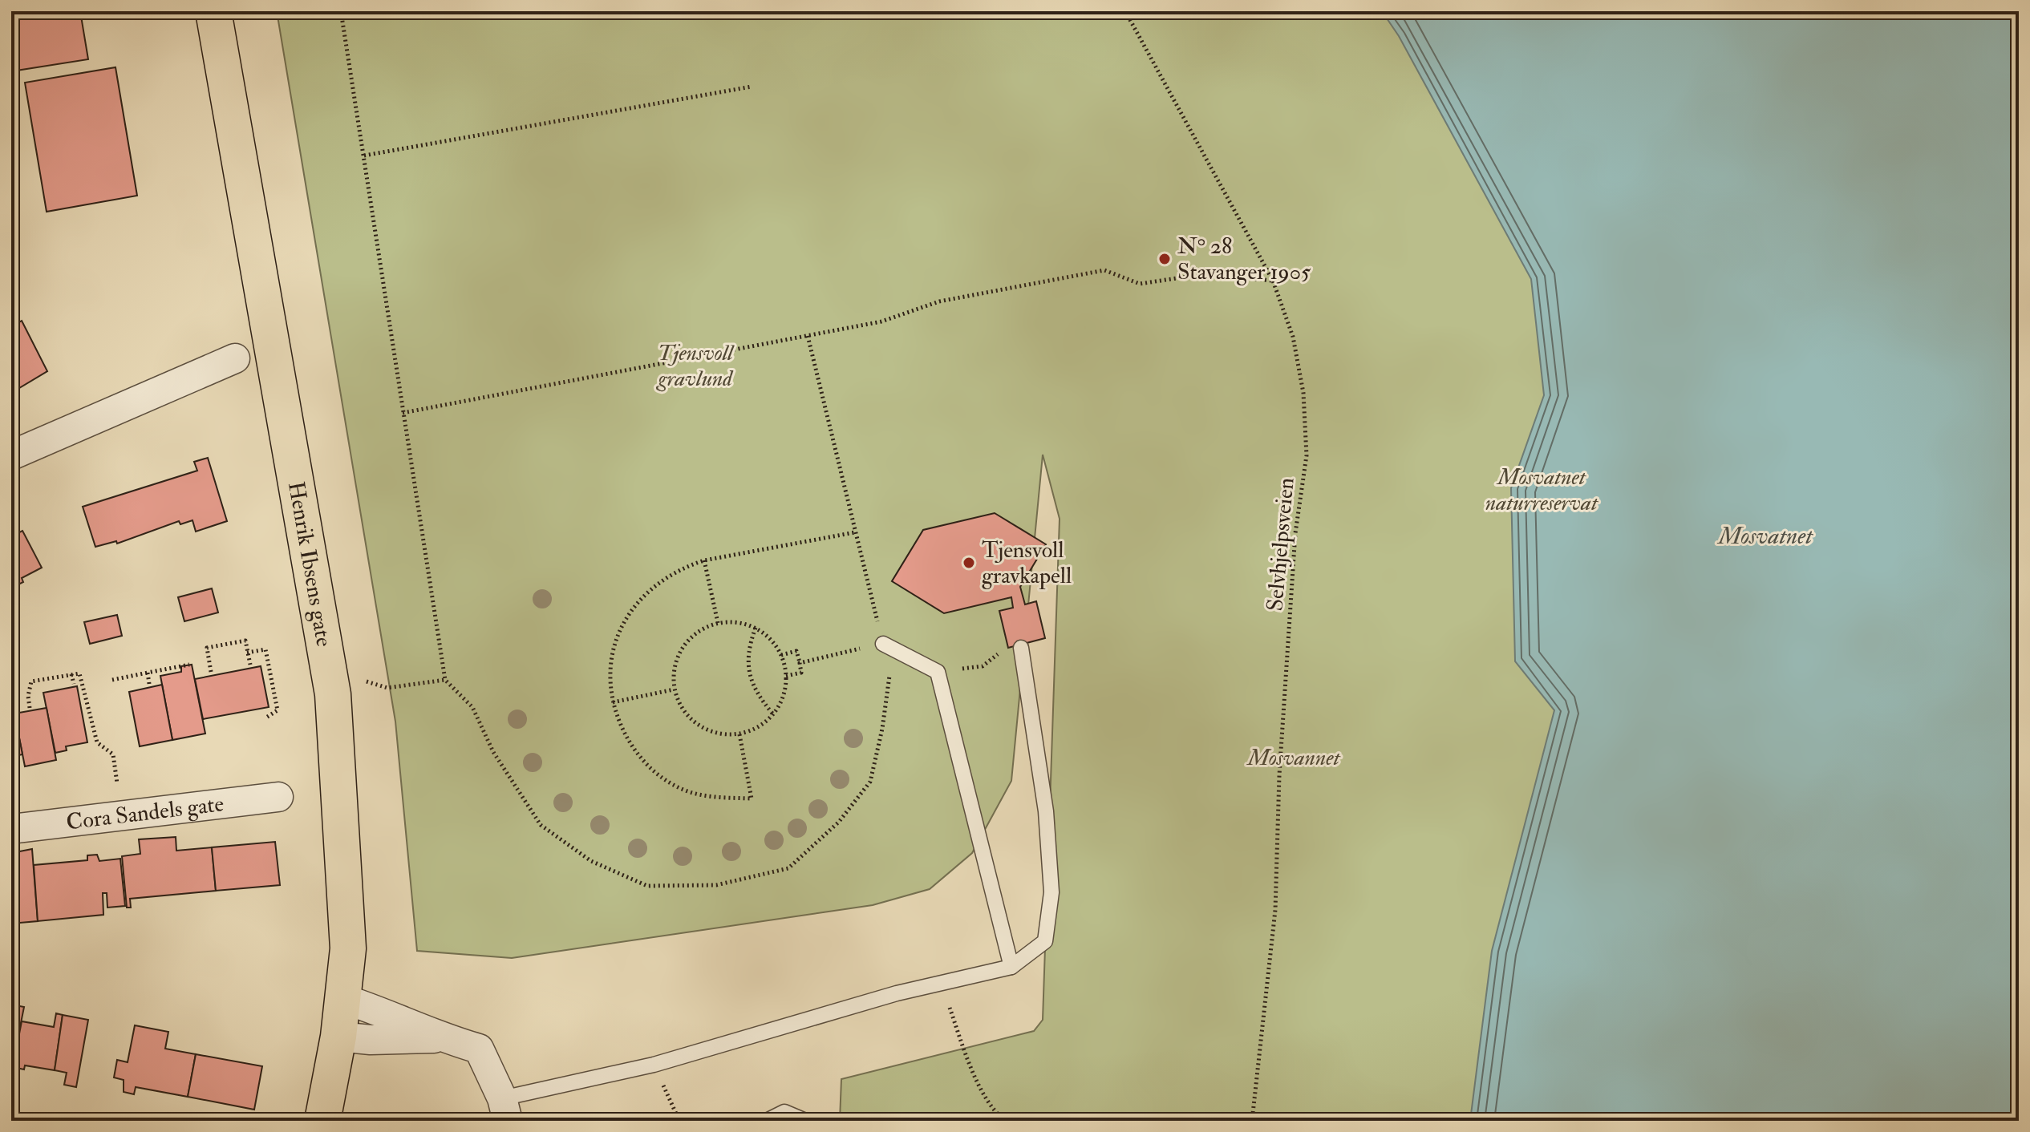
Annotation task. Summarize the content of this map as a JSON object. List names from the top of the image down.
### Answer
{
  "streets": {
    "main road": ["Henrik Ibsens gate"],
    "street": ["Cora Sandels gate"],
    "path": ["Selvhjelpsveien"]
  },
  "water": ["Mosvatnet"],
  "parks": ["Tjensvoll gravlund", "Mosvatnet naturreservat", "Mosvannet"],
  "places": ["N° 28 Stavanger 1905", "Tjensvoll gravkapell"]
}
